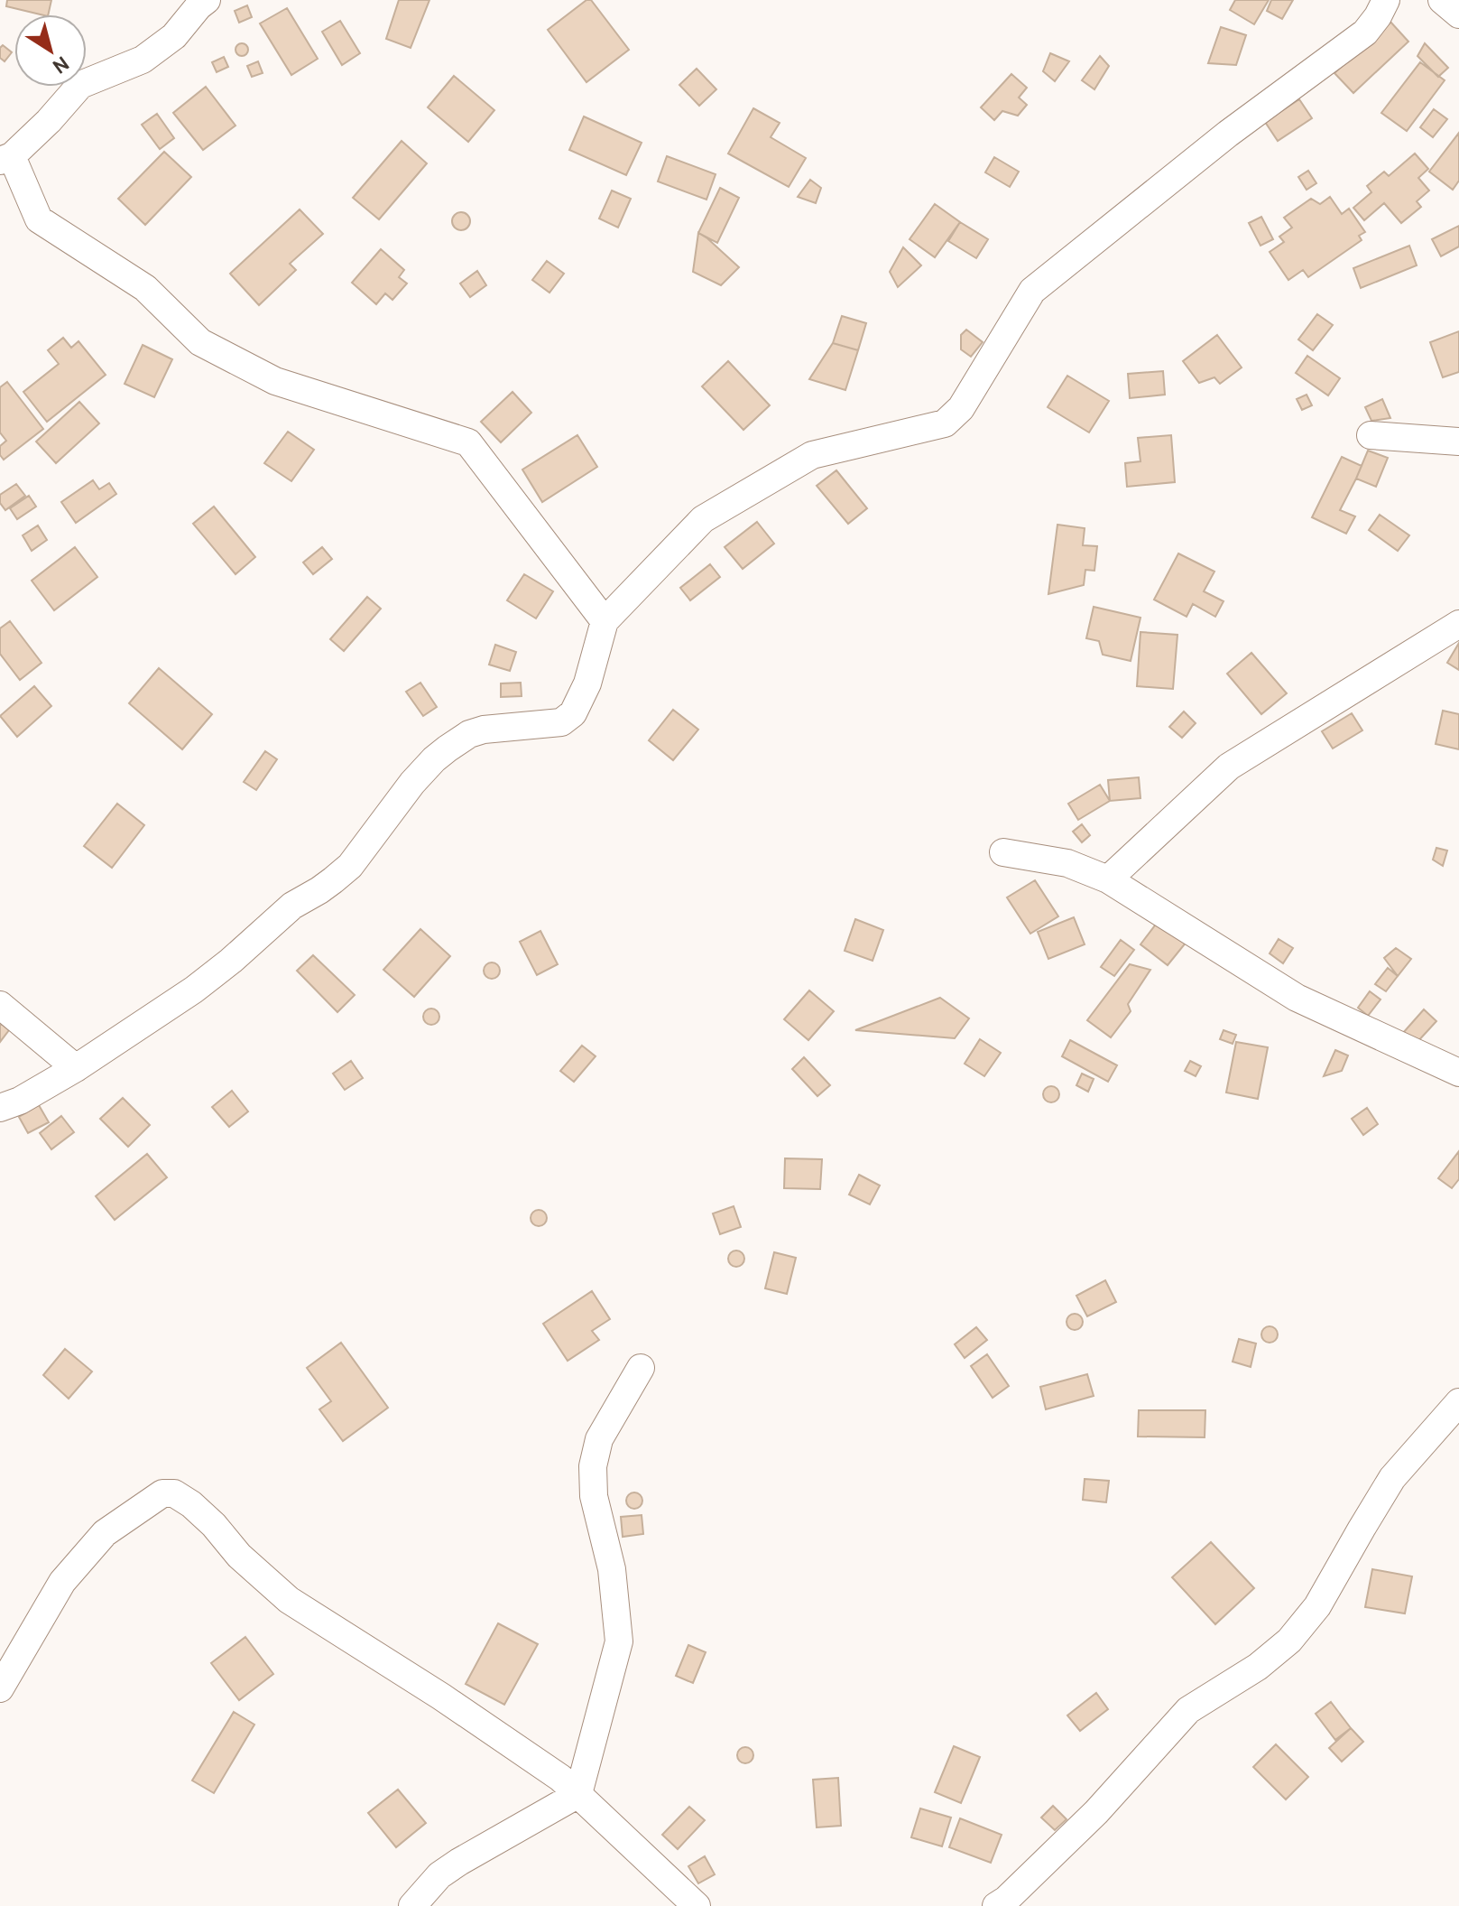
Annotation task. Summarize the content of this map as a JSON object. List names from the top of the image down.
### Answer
{
  "north": "bottom right"
}
